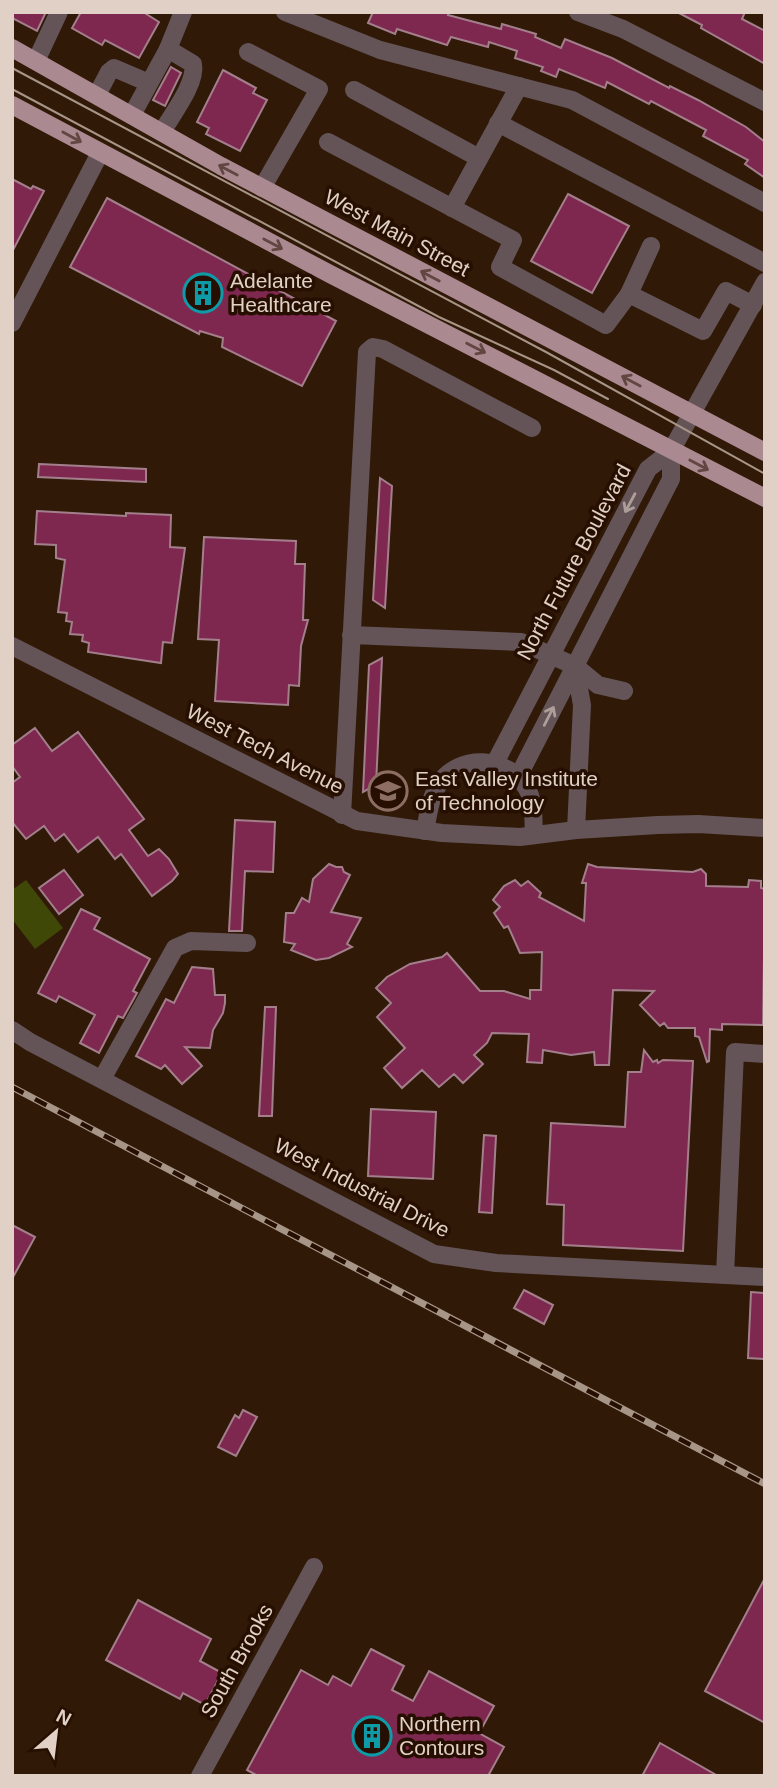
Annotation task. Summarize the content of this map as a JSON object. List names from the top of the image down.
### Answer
{
  "streets": {
    "main road": ["West Main Street"],
    "street": [
      "North Future Boulevard",
      "West Tech Avenue",
      "West Industrial Drive",
      "South Brooks"
    ]
  },
  "places": {
    "building": ["Adelante Healthcare", "Northern Contours"],
    "school or university": ["East Valley Institute of Technology"]
  },
  "north": "top right"
}
